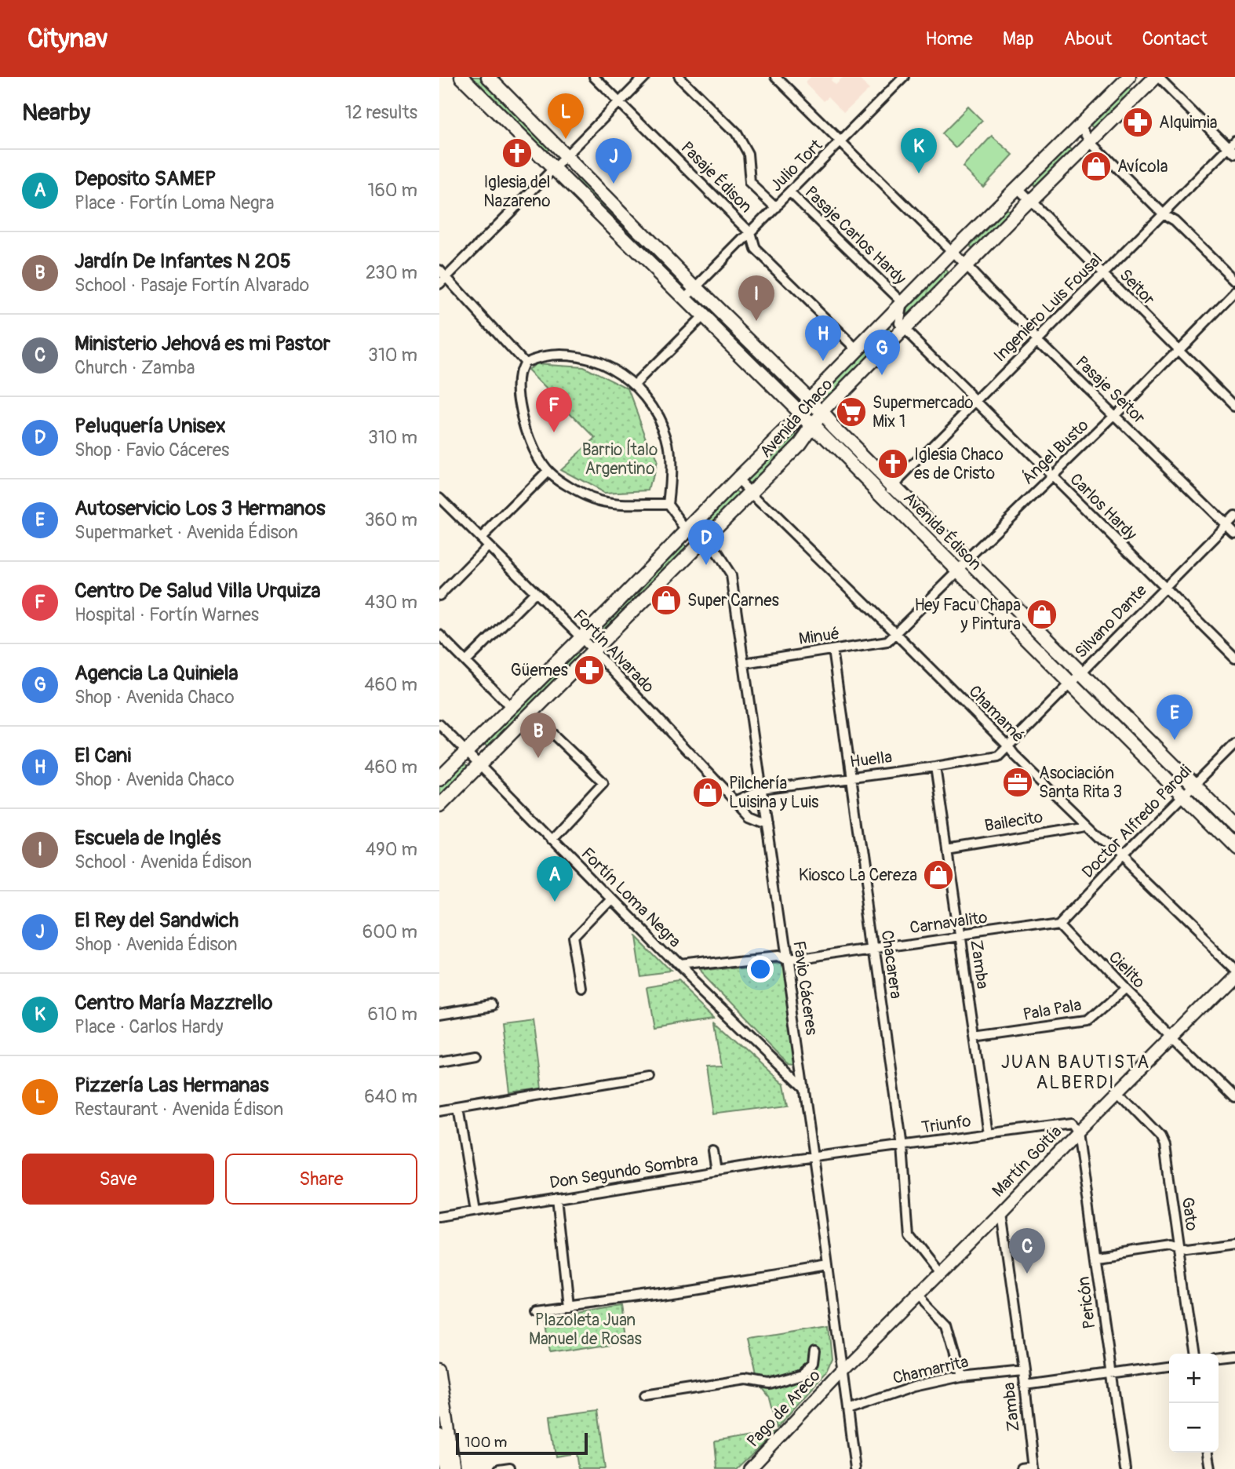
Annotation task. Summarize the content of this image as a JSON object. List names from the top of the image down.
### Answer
{
  "streets": {
    "main road": ["Avenida Chaco", "Avenida Édison"],
    "street": [
      "Julio Tort",
      "Pasaje Édison",
      "Pasaje Carlos Hardy",
      "Seitor",
      "Ingeniero Luis Fousal",
      "Pasaje Seitor",
      "Ángel Busto",
      "Carlos Hardy",
      "Silvano Dante",
      "Minué",
      "Fortín Alvarado",
      "Chamamé",
      "Huella",
      "Bailecito",
      "Doctor Alfredo Parodi",
      "Fortín Loma Negra",
      "Carnavalito",
      "Chacarera",
      "Zamba",
      "Cielito",
      "Favio Cáceres",
      "Pala Pala",
      "Triunfo",
      "Martín Goitía",
      "Don Segundo Sombra",
      "Gato",
      "Pericón",
      "Chamarrita",
      "Pago de Areco"
    ]
  },
  "crossings": [
    ["Julio Tort", "Pasaje Édison"],
    ["Julio Tort", "Pasaje Carlos Hardy"],
    ["Julio Tort", "Avenida Édison"],
    ["Pasaje Édison", "Avenida Chaco"],
    ["Pasaje Carlos Hardy", "Avenida Chaco"],
    ["Pasaje Carlos Hardy", "Carlos Hardy"],
    ["Seitor", "Ingeniero Luis Fousal"],
    ["Seitor", "Avenida Chaco"],
    ["Seitor", "Ángel Busto"],
    ["Ingeniero Luis Fousal", "Pasaje Seitor"],
    ["Ingeniero Luis Fousal", "Carlos Hardy"],
    ["Ingeniero Luis Fousal", "Avenida Édison"],
    ["Pasaje Seitor", "Avenida Chaco"],
    ["Pasaje Seitor", "Ángel Busto"],
    ["Pasaje Seitor", "Silvano Dante"],
    ["Avenida Chaco", "Carlos Hardy"],
    ["Avenida Chaco", "Avenida Édison"],
    ["Avenida Chaco", "Fortín Alvarado"],
    ["Avenida Chaco", "Chamamé"],
    ["Avenida Chaco", "Fortín Loma Negra"],
    ["Avenida Chaco", "Favio Cáceres"],
    ["Ángel Busto", "Carlos Hardy"],
    ["Ángel Busto", "Avenida Édison"],
    ["Ángel Busto", "Minué"],
    ["Ángel Busto", "Chamamé"],
    ["Carlos Hardy", "Silvano Dante"],
    ["Avenida Édison", "Silvano Dante"],
    ["Avenida Édison", "Doctor Alfredo Parodi"],
    ["Silvano Dante", "Chamamé"],
    ["Silvano Dante", "Huella"],
    ["Minué", "Chamamé"],
    ["Minué", "Chacarera"],
    ["Minué", "Favio Cáceres"],
    ["Fortín Alvarado", "Huella"],
    ["Fortín Alvarado", "Favio Cáceres"],
    ["Chamamé", "Huella"],
    ["Chamamé", "Bailecito"],
    ["Chamamé", "Doctor Alfredo Parodi"],
    ["Huella", "Chacarera"],
    ["Huella", "Zamba"],
    ["Huella", "Favio Cáceres"],
    ["Bailecito", "Zamba"],
    ["Doctor Alfredo Parodi", "Carnavalito"],
    ["Doctor Alfredo Parodi", "Cielito"],
    ["Fortín Loma Negra", "Carnavalito"],
    ["Fortín Loma Negra", "Favio Cáceres"],
    ["Carnavalito", "Chacarera"],
    ["Carnavalito", "Zamba"],
    ["Carnavalito", "Cielito"],
    ["Carnavalito", "Favio Cáceres"],
    ["Chacarera", "Triunfo"],
    ["Chacarera", "Martín Goitía"],
    ["Zamba", "Pala Pala"],
    ["Zamba", "Triunfo"],
    ["Zamba", "Martín Goitía"],
    ["Zamba", "Chamarrita"],
    ["Cielito", "Pala Pala"],
    ["Cielito", "Martín Goitía"],
    ["Favio Cáceres", "Triunfo"],
    ["Favio Cáceres", "Martín Goitía"],
    ["Favio Cáceres", "Don Segundo Sombra"],
    ["Favio Cáceres", "Chamarrita"],
    ["Favio Cáceres", "Pago de Areco"],
    ["Triunfo", "Martín Goitía"],
    ["Triunfo", "Don Segundo Sombra"],
    ["Triunfo", "Pericón"],
    ["Martín Goitía", "Gato"],
    ["Martín Goitía", "Pericón"],
    ["Martín Goitía", "Pago de Areco"]
  ],
  "districts": ["JUAN BAUTISTA ALBERDI"],
  "parks": ["Barrio Ítalo Argentino", "Plazoleta Juan Manuel de Rosas"],
  "places": {
    "pharmacy": ["Alquimia", "Güemes"],
    "church": ["Iglesia del Nazareno", "Iglesia Chaco es de Cristo"],
    "shop": [
      "Avícola",
      "Super Carnes",
      "Hey Facu Chapa y Pintura",
      "Pilchería Luisina y Luis",
      "Kiosco La Cereza"
    ],
    "supermarket": ["Supermercado Mix 1"],
    "office": ["Asociación Santa Rita 3"]
  },
  "scale_bar": "100 m",
  "page": {
    "header": "Citynav",
    "nav": [
      "Home",
      "Map",
      "About",
      "Contact"
    ],
    "heading": ["Nearby", "12 results"],
    "pins": [
      "L",
      "K",
      "J",
      "I",
      "H",
      "G",
      "F",
      "D",
      "E",
      "B",
      "A",
      "C"
    ],
    "list": [
      {
        "mark": "A",
        "name": "Deposito SAMEP",
        "note": "Place · Fortín Loma Negra",
        "value": "160 m"
      },
      {
        "mark": "B",
        "name": "Jardín De Infantes N 205",
        "note": "School · Pasaje Fortín Alvarado",
        "value": "230 m"
      },
      {
        "mark": "C",
        "name": "Ministerio Jehová es mi Pastor",
        "note": "Church · Zamba",
        "value": "310 m"
      },
      {
        "mark": "D",
        "name": "Peluquería Unisex",
        "note": "Shop · Favio Cáceres",
        "value": "310 m"
      },
      {
        "mark": "E",
        "name": "Autoservicio Los 3 Hermanos",
        "note": "Supermarket · Avenida Édison",
        "value": "360 m"
      },
      {
        "mark": "F",
        "name": "Centro De Salud Villa Urquiza",
        "note": "Hospital · Fortín Warnes",
        "value": "430 m"
      },
      {
        "mark": "G",
        "name": "Agencia La Quiniela",
        "note": "Shop · Avenida Chaco",
        "value": "460 m"
      },
      {
        "mark": "H",
        "name": "El Cani",
        "note": "Shop · Avenida Chaco",
        "value": "460 m"
      },
      {
        "mark": "I",
        "name": "Escuela de Inglés",
        "note": "School · Avenida Édison",
        "value": "490 m"
      },
      {
        "mark": "J",
        "name": "El Rey del Sandwich",
        "note": "Shop · Avenida Édison",
        "value": "600 m"
      },
      {
        "mark": "K",
        "name": "Centro María Mazzrello",
        "note": "Place · Carlos Hardy",
        "value": "610 m"
      },
      {
        "mark": "L",
        "name": "Pizzería Las Hermanas",
        "note": "Restaurant · Avenida Édison",
        "value": "640 m"
      }
    ],
    "buttons": ["Save", "Share"],
    "map_buttons": ["+", "−"],
    "scale": "100 m"
  }
}
